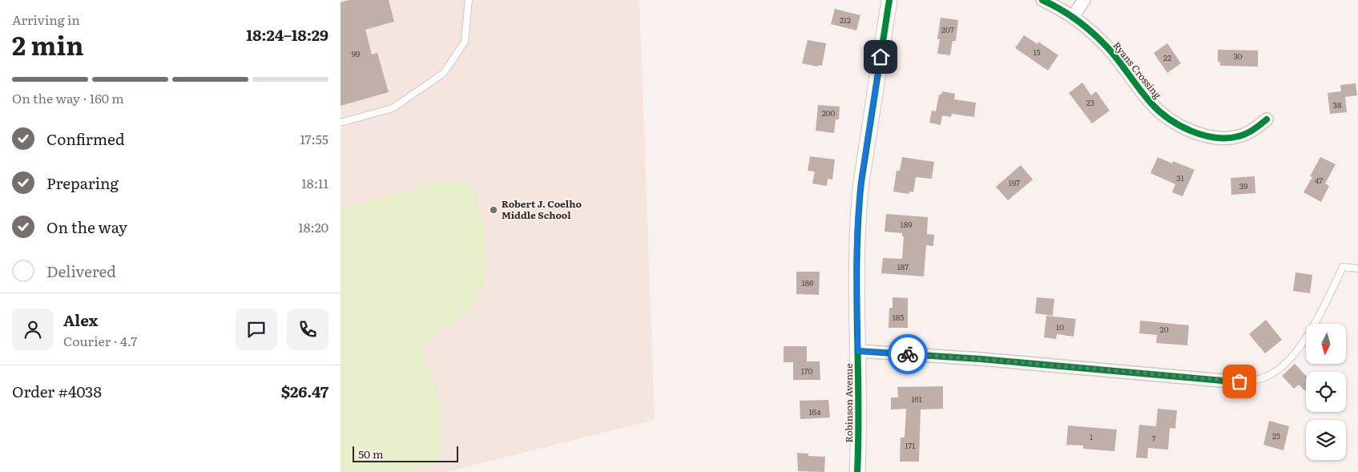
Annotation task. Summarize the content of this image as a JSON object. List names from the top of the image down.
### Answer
{
  "streets": {
    "street": ["Ryans Crossing", "Robinson Avenue"]
  },
  "places": ["Robert J. Coelho Middle School"],
  "house_numbers": [
    "212",
    "207",
    "15",
    "99",
    "30",
    "22",
    "23",
    "38",
    "200",
    "31",
    "47",
    "197",
    "39",
    "189",
    "187",
    "186",
    "185",
    "10",
    "20",
    "170",
    "161",
    "164",
    "25",
    "1",
    "7",
    "171"
  ],
  "scale_bar": "50 m",
  "north": "bottom",
  "page": {
    "heading": ["2 min", "Arriving in", "18:24–18:29"],
    "panel": [
      "Alex",
      "Courier · 4.7",
      "Order #4038",
      "$26.47"
    ],
    "bar": "On the way · 160 m",
    "list": [
      ["Confirmed", "17:55"],
      ["Preparing", "18:11"],
      ["On the way", "18:20"],
      "Delivered"
    ],
    "scale": "50 m"
  }
}
